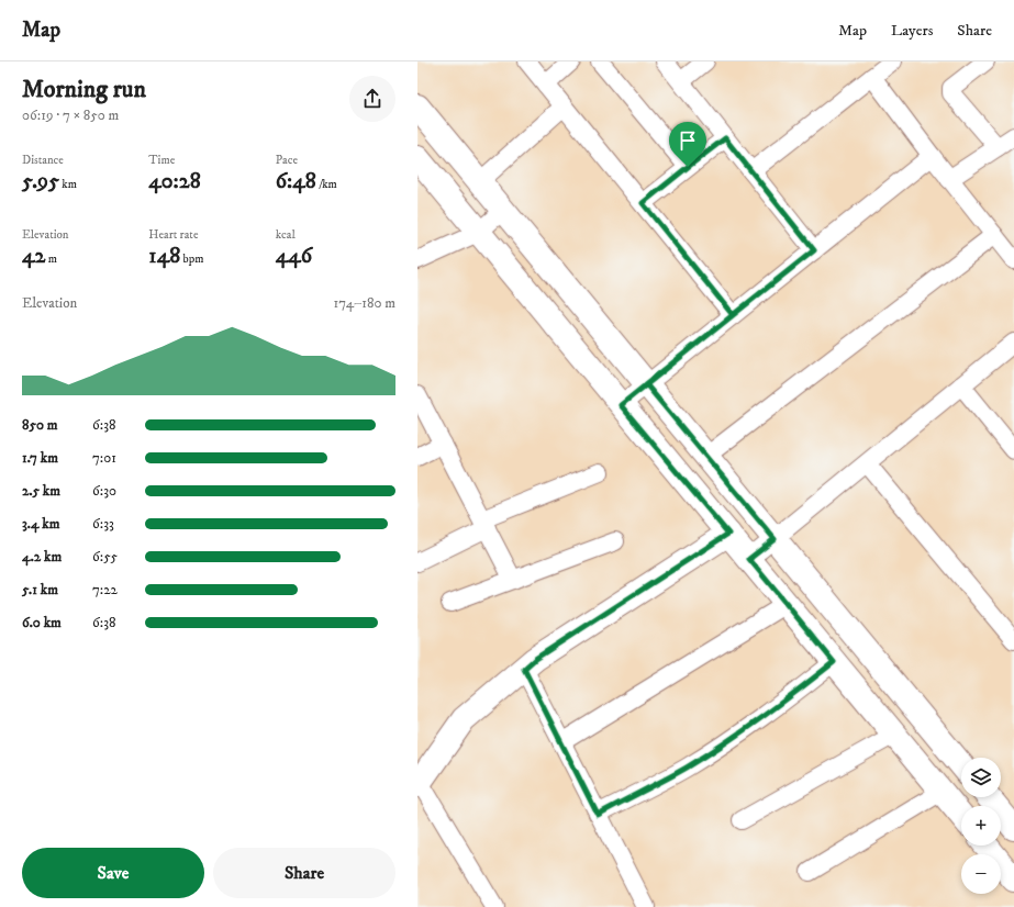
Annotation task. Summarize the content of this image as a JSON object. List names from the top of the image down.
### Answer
{
  "page": {
    "header": "Map",
    "nav": ["Map", "Layers", "Share"],
    "heading": ["Morning run", "06:19 · 7 × 850 m"],
    "stats": [
      ["Distance", "5.95 km"],
      ["Time", "40:28"],
      ["Pace", "6:48 /km"],
      ["Elevation", "42 m"],
      ["Heart rate", "148 bpm"],
      ["kcal", "446"]
    ],
    "chart": ["Elevation", "174–180 m"],
    "list": [
      {
        "name": "850 m",
        "note": "6:38"
      },
      {
        "name": "1.7 km",
        "note": "7:01"
      },
      {
        "name": "2.5 km",
        "note": "6:30"
      },
      {
        "name": "3.4 km",
        "note": "6:33"
      },
      {
        "name": "4.2 km",
        "note": "6:55"
      },
      {
        "name": "5.1 km",
        "note": "7:22"
      },
      {
        "name": "6.0 km",
        "note": "6:38"
      }
    ],
    "map_buttons": ["+", "−"],
    "buttons": ["Save", "Share"]
  }
}
